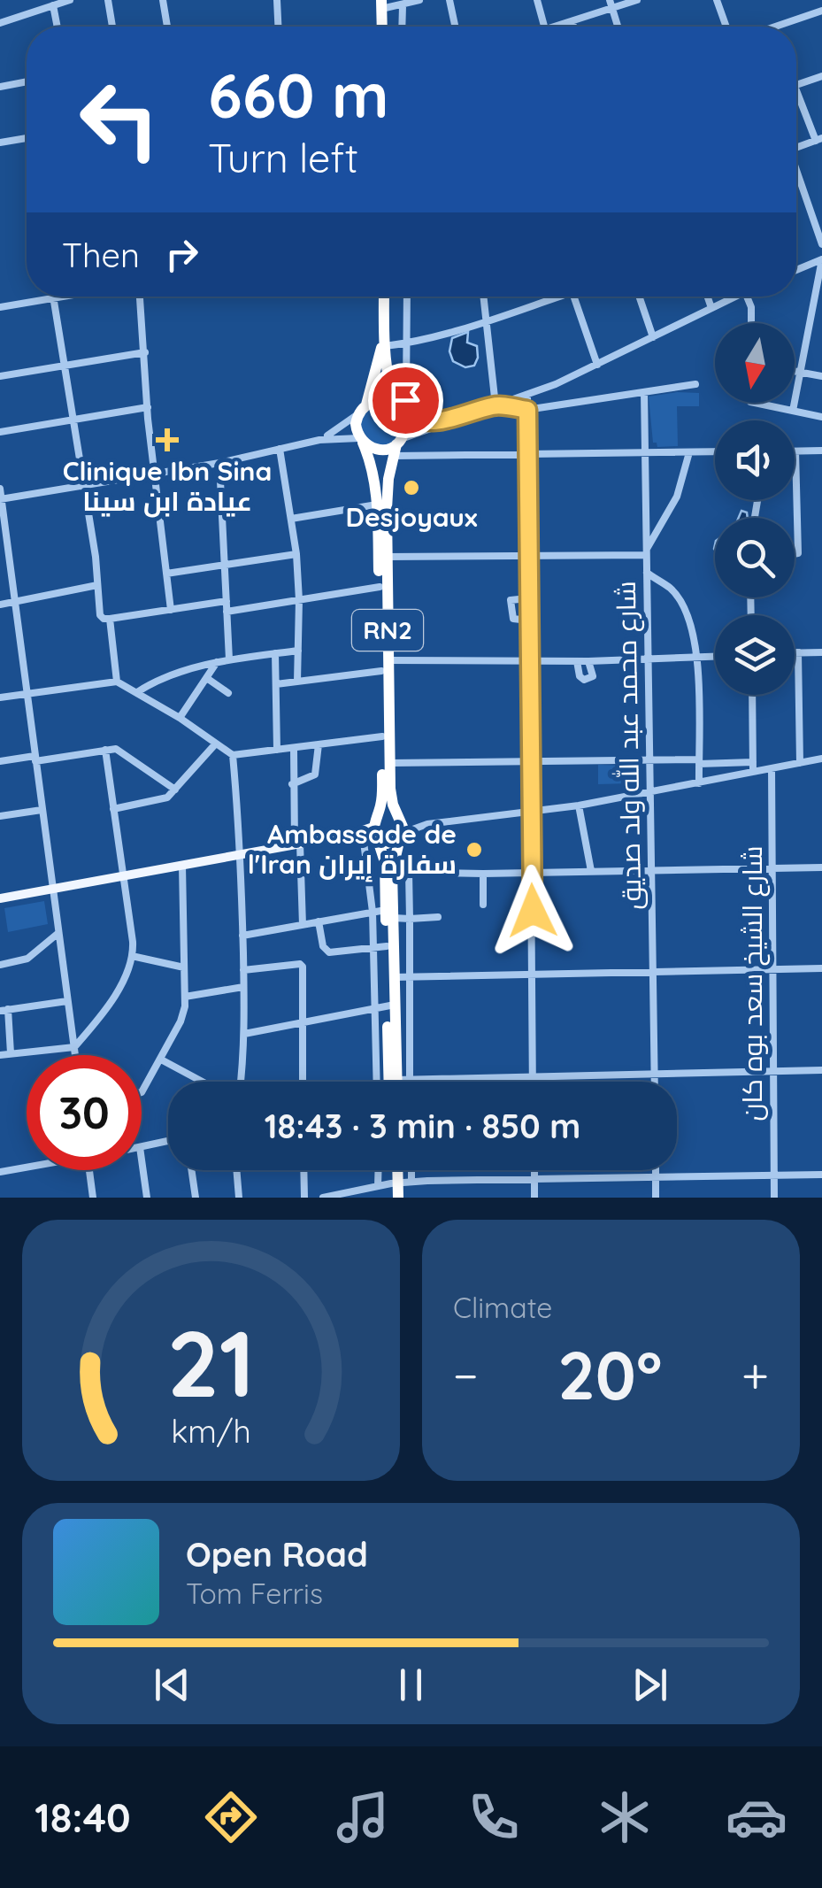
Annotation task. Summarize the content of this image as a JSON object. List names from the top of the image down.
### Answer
{
  "streets": {
    "highway": ["RN2"],
    "street": ["شارع محمد عبد الله ولد صديق", "شارع الشيخ سعد بوه كان"]
  },
  "places": {
    "health": ["Clinique Ibn Sina عيادة ابن سينا"],
    "other": ["Desjoyaux", "Ambassade de l'Iran سفارة إيران"]
  },
  "north": "bottom",
  "page": {
    "turn": ["660 m", "Turn left"],
    "then": "Then",
    "limit": "30",
    "trip": "18:43 · 3 min · 850 m",
    "tile": "Climate",
    "heat": ["−", "20°", "+"],
    "song": ["Open Road", "Tom Ferris"],
    "tabs": "18:40",
    "gauge": ["21", "km/h"]
  }
}
